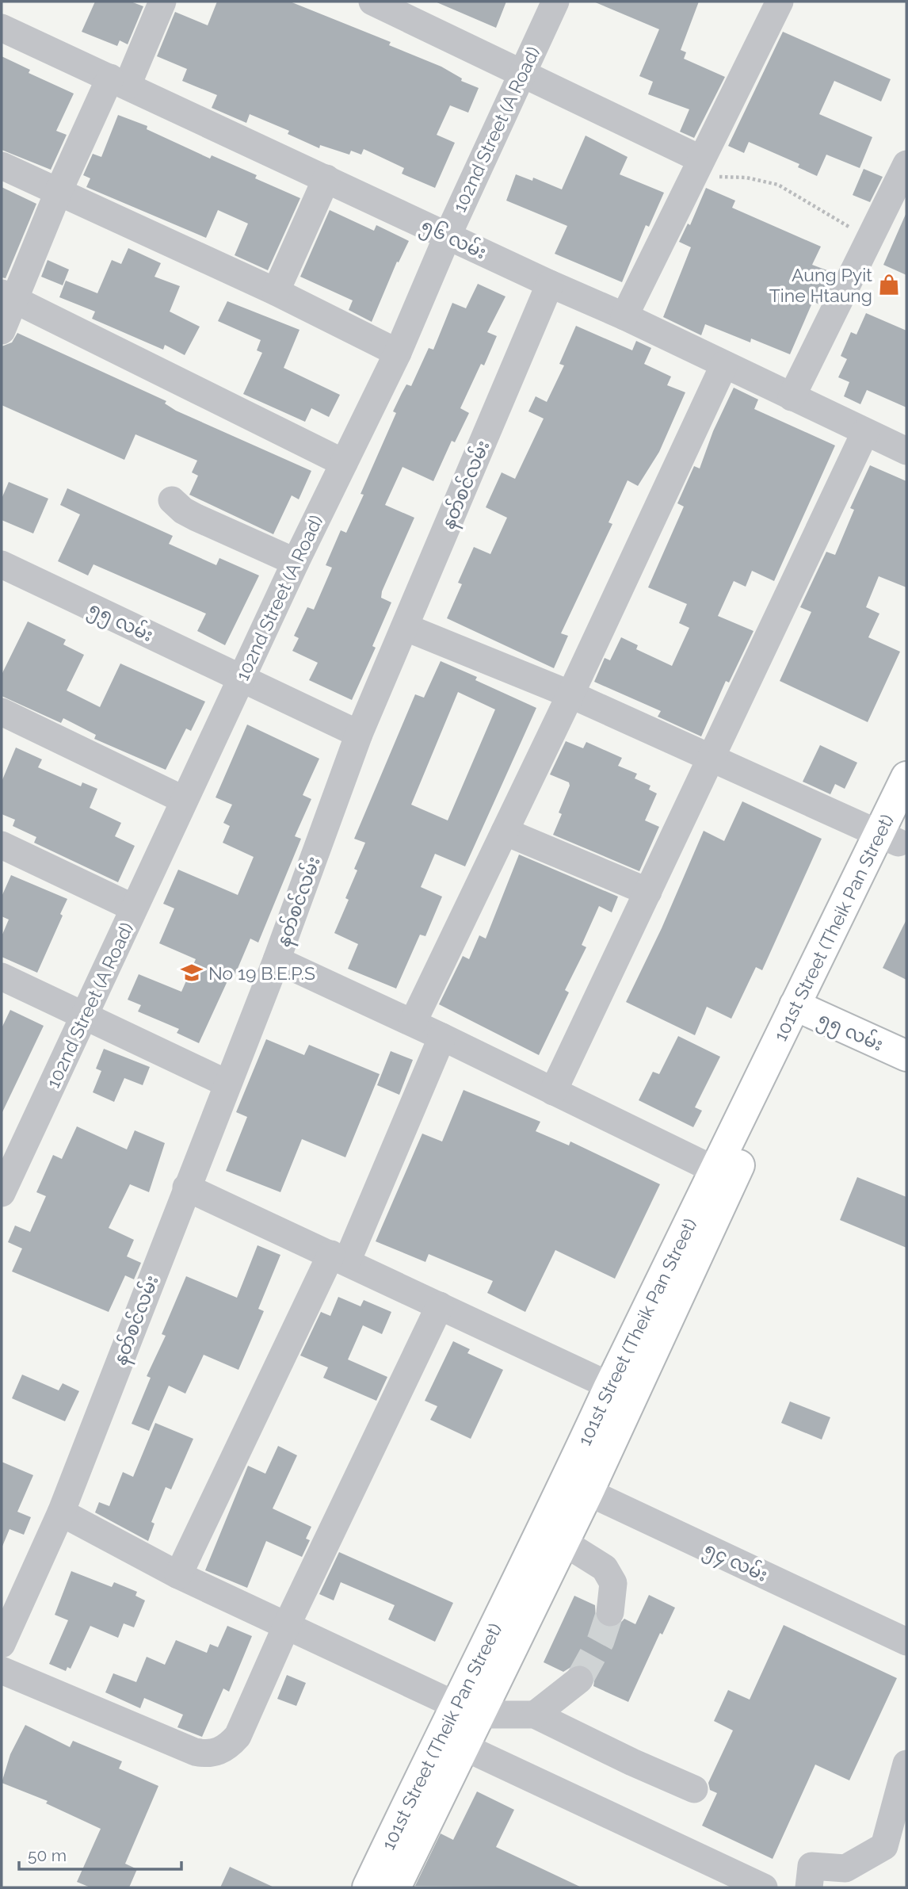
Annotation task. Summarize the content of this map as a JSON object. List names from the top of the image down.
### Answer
{
  "streets": {
    "main road": ["၅၅ လမ်း", "101st Street (Theik Pan Street)"],
    "street": [
      "102nd Street (A Road)",
      "၅၆ လမ်း",
      "နတ်စင်လမ်း",
      "၅၄ လမ်း"
    ]
  },
  "crossings": [
    ["102nd Street (A Road)", "၅၆ လမ်း"],
    ["102nd Street (A Road)", "၅၅ လမ်း"],
    ["၅၆ လမ်း", "နတ်စင်လမ်း"],
    ["နတ်စင်လမ်း", "၅၅ လမ်း"],
    ["၅၅ လမ်း", "101st Street (Theik Pan Street)"],
    ["101st Street (Theik Pan Street)", "၅၄ လမ်း"]
  ],
  "places": {
    "shop": ["Aung Pyit Tine Htaung"],
    "school or university": ["No 19 B.E.P.S"]
  },
  "scale_bar": "50 m"
}
